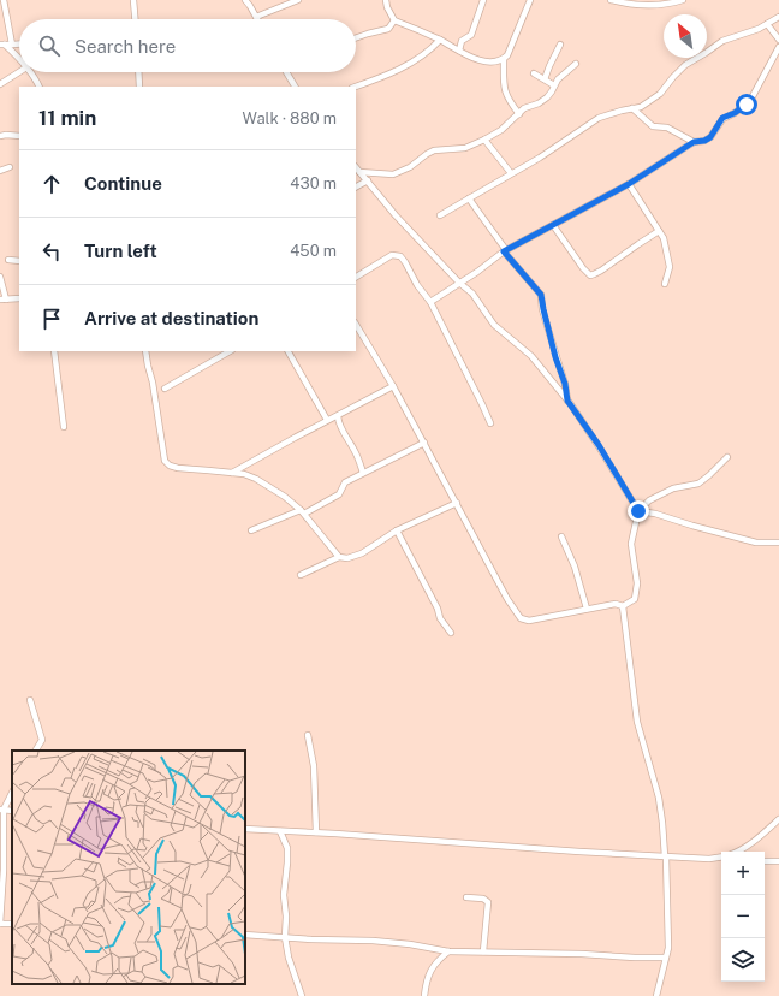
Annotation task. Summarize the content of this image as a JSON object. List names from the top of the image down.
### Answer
{
  "north": "top left",
  "page": {
    "search": "Search here",
    "heading": ["11 min", "Walk · 880 m"],
    "list": [
      ["Continue", "430 m"],
      ["Turn left", "450 m"],
      "Arrive at destination"
    ],
    "map_buttons": ["+", "−"]
  }
}
